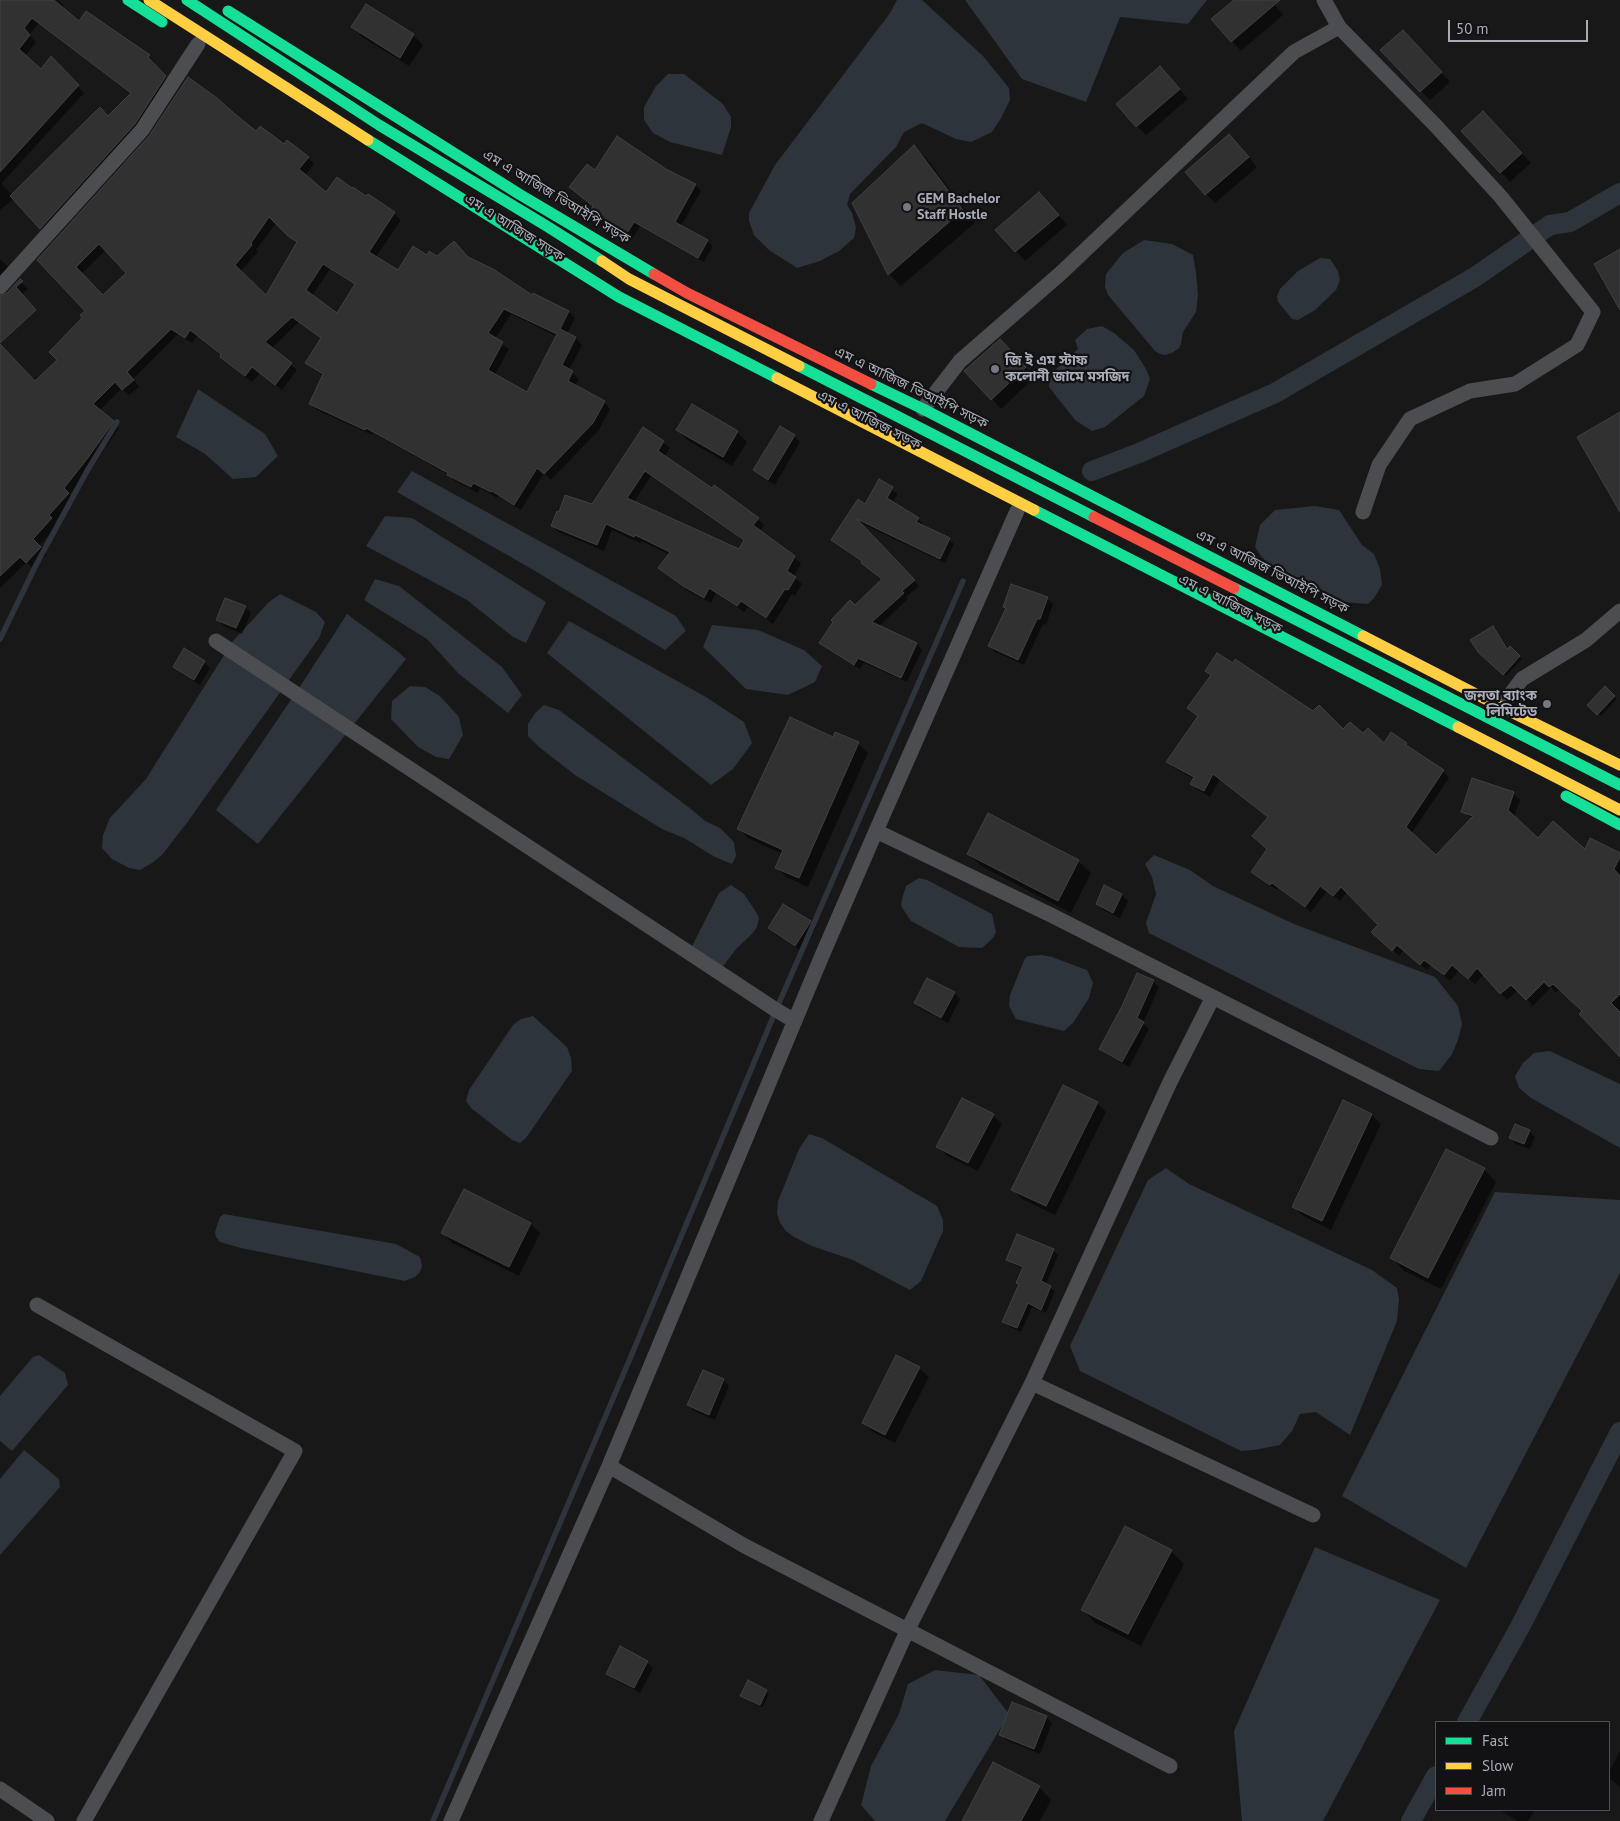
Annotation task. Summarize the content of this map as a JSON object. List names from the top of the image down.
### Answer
{
  "streets": {
    "main road": ["এম এ আজিজ ভিআইপি সড়ক", "এম এ আজিজ সড়ক"]
  },
  "places": ["GEM Bachelor Staff Hostle", "জি ই এম স্টাফ কলোনী জামে মসজিদ", "জনতা ব্যাংক লিমিটেড"],
  "legend": ["Fast", "Slow", "Jam"],
  "scale_bar": "50 m"
}
